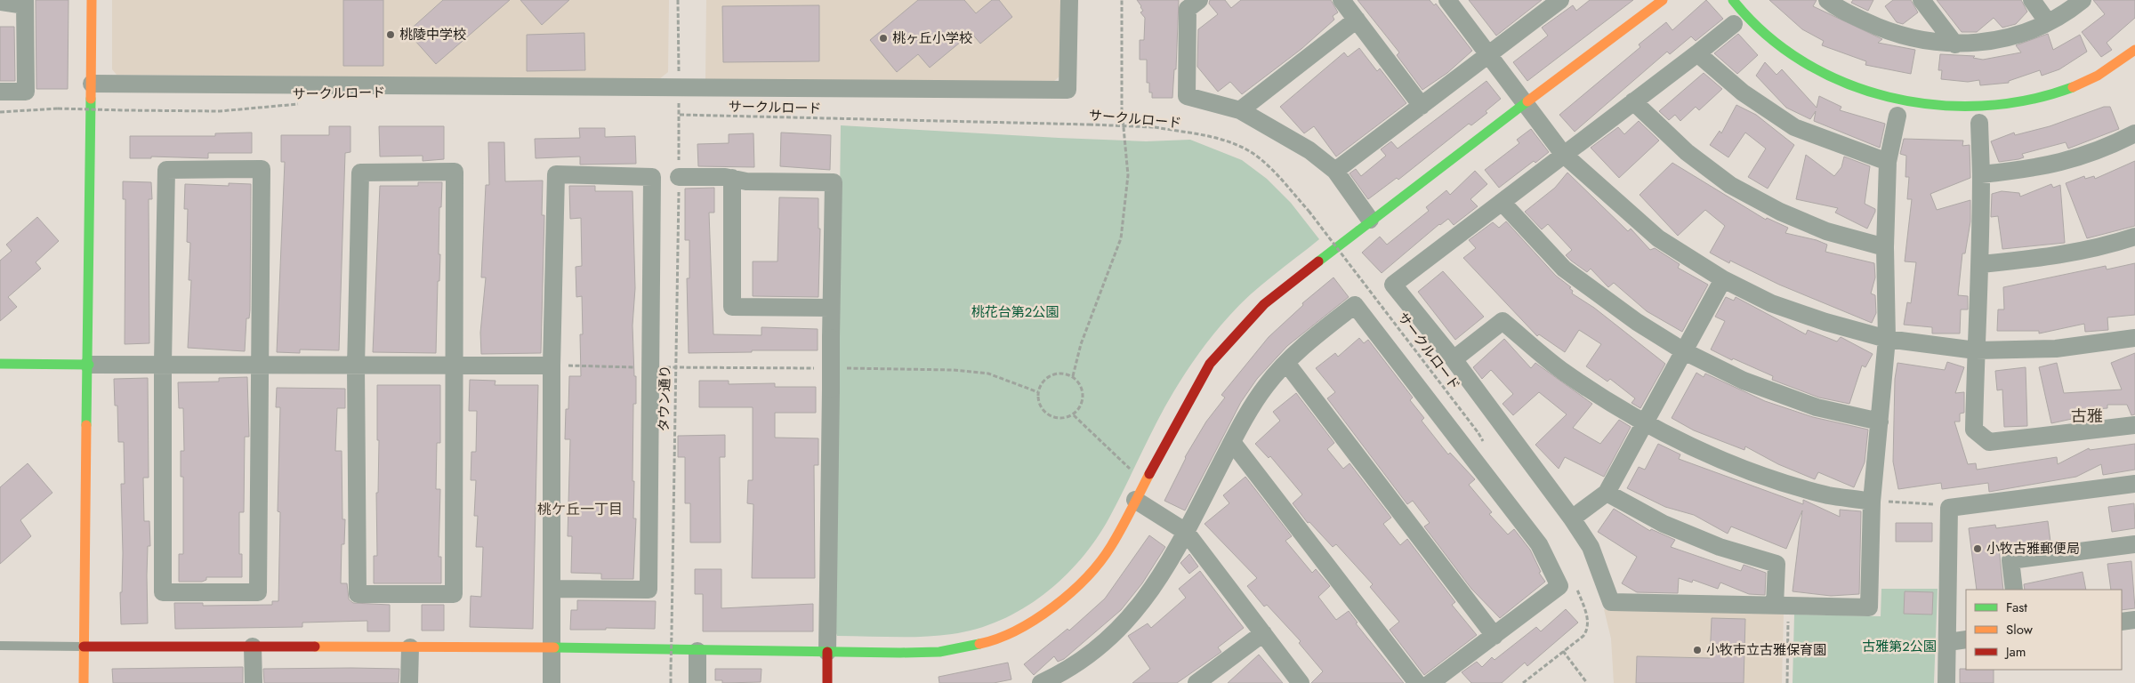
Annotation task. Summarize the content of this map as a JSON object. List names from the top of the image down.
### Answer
{
  "streets": {
    "path": ["サークルロード", "タウン通り"]
  },
  "crossings": [
    ["サークルロード", "タウン通り"]
  ],
  "districts": ["古雅", "桃ケ丘一丁目"],
  "parks": ["桃花台第2公園", "古雅第2公園"],
  "places": [
    "桃陵中学校",
    "桃ヶ丘小学校",
    "小牧古雅郵便局",
    "小牧市立古雅保育園"
  ],
  "legend": ["Fast", "Slow", "Jam"]
}
